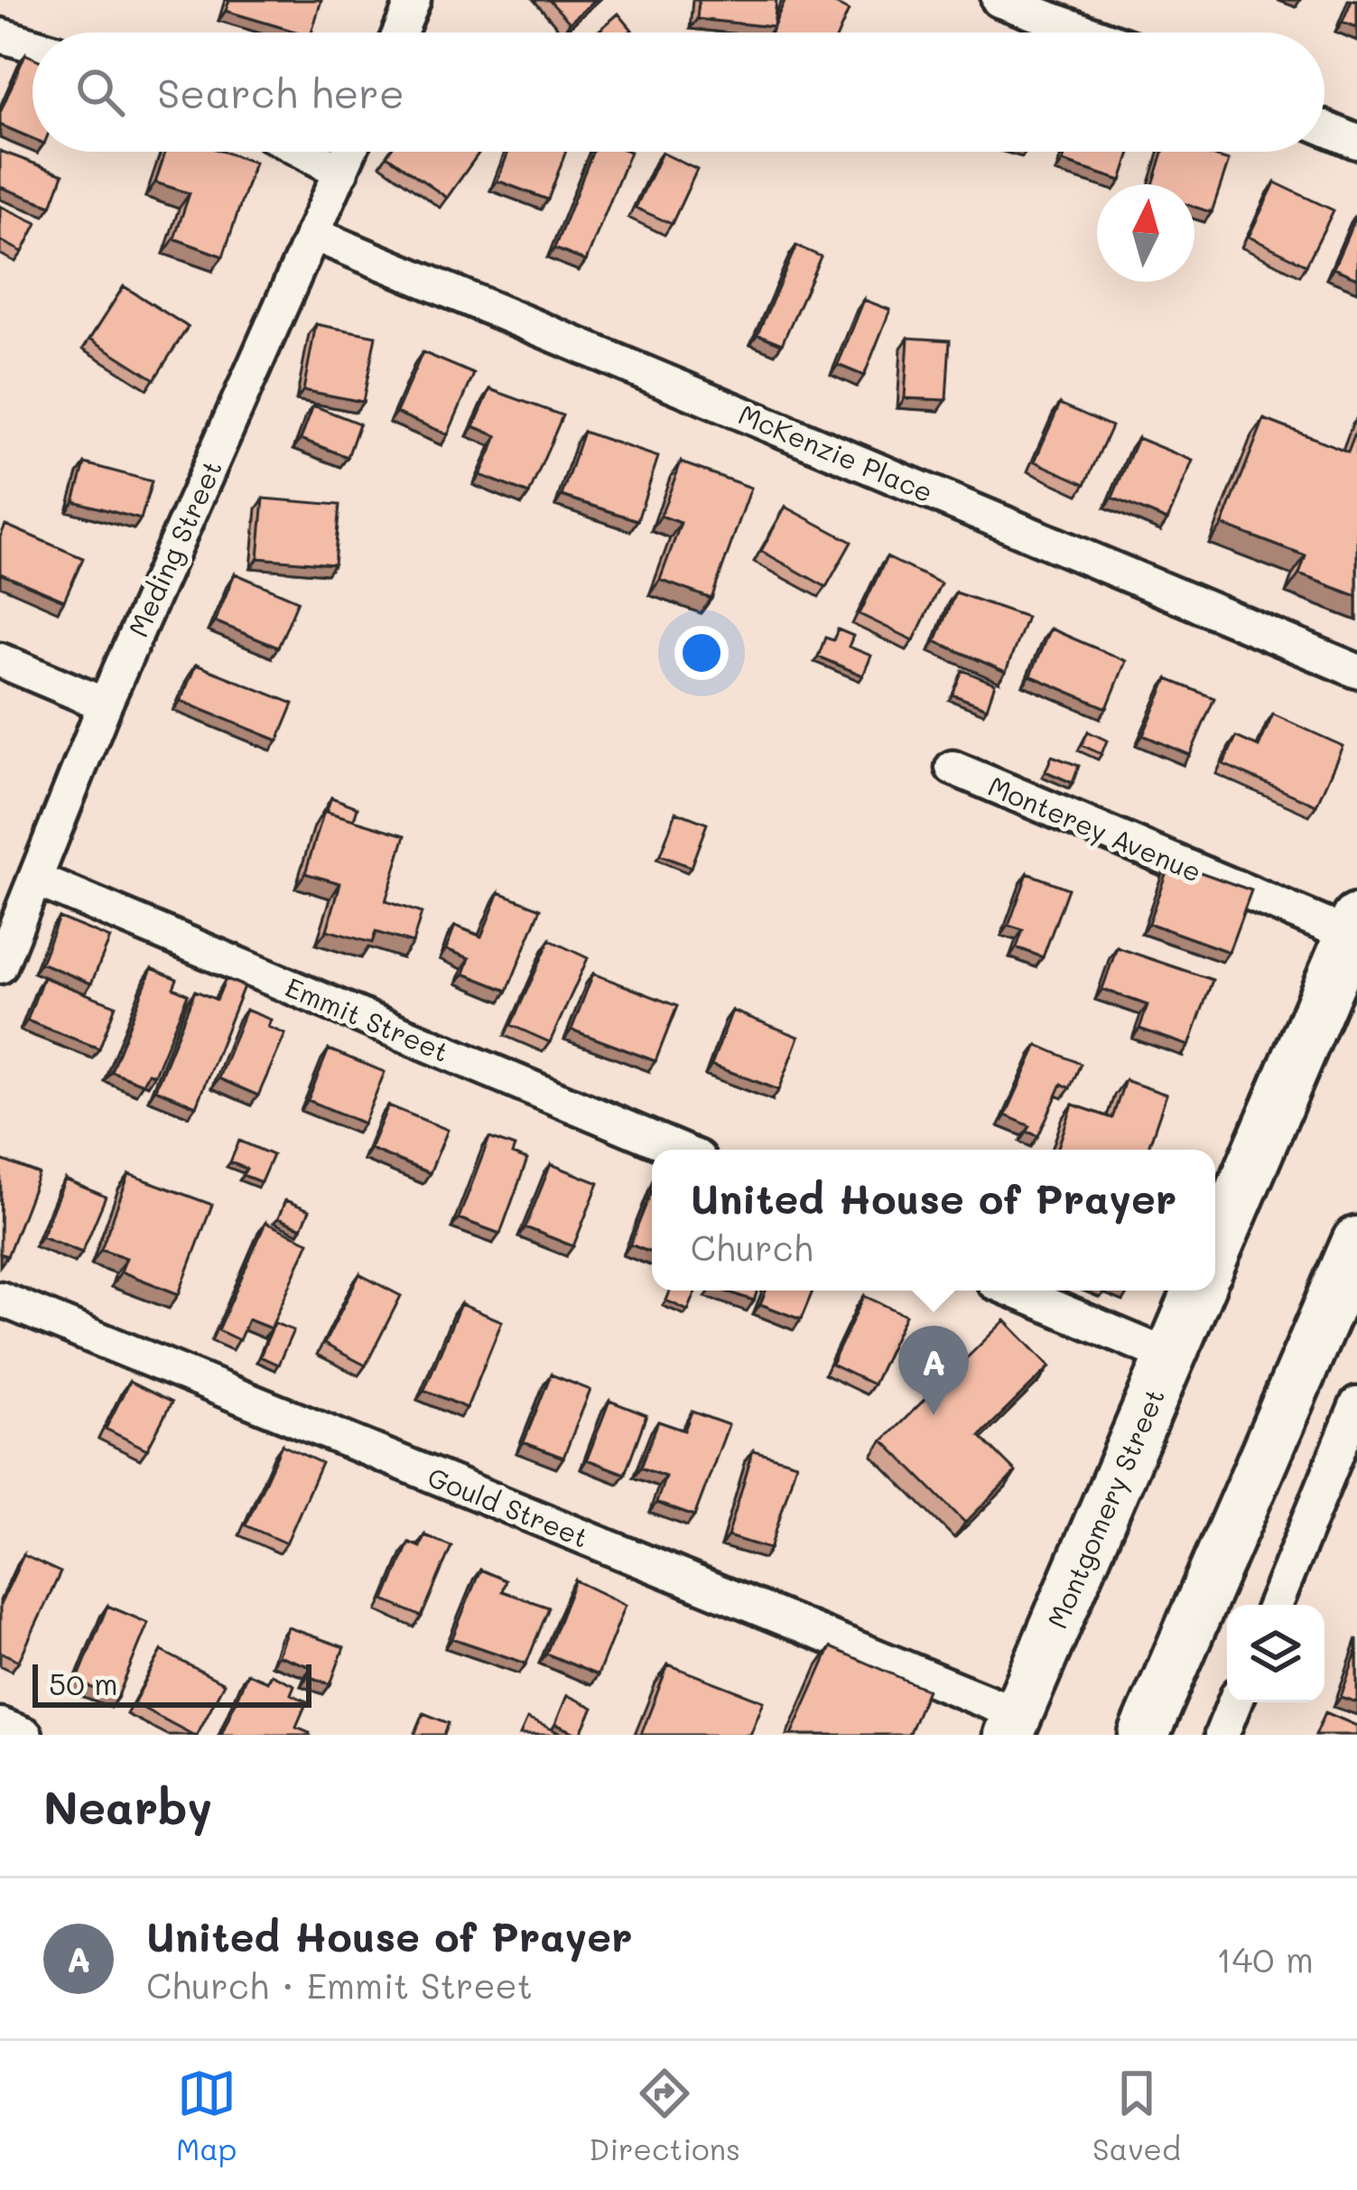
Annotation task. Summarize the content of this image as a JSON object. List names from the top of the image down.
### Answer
{
  "streets": {
    "main road": ["Montgomery Street"],
    "street": [
      "McKenzie Place",
      "Meding Street",
      "Monterey Avenue",
      "Emmit Street",
      "Gould Street"
    ]
  },
  "crossings": [
    ["McKenzie Place", "Meding Street"],
    ["Meding Street", "Emmit Street"],
    ["Gould Street", "Montgomery Street"]
  ],
  "scale_bar": "50 m",
  "north": "top",
  "page": {
    "search": "Search here",
    "popup": ["United House of Prayer", "Church"],
    "pins": "A",
    "scale": "50 m",
    "heading": "Nearby",
    "list": [
      {
        "mark": "A",
        "name": "United House of Prayer",
        "note": "Church · Emmit Street",
        "value": "140 m"
      }
    ],
    "nav": ["Map", "Directions", "Saved"]
  }
}
